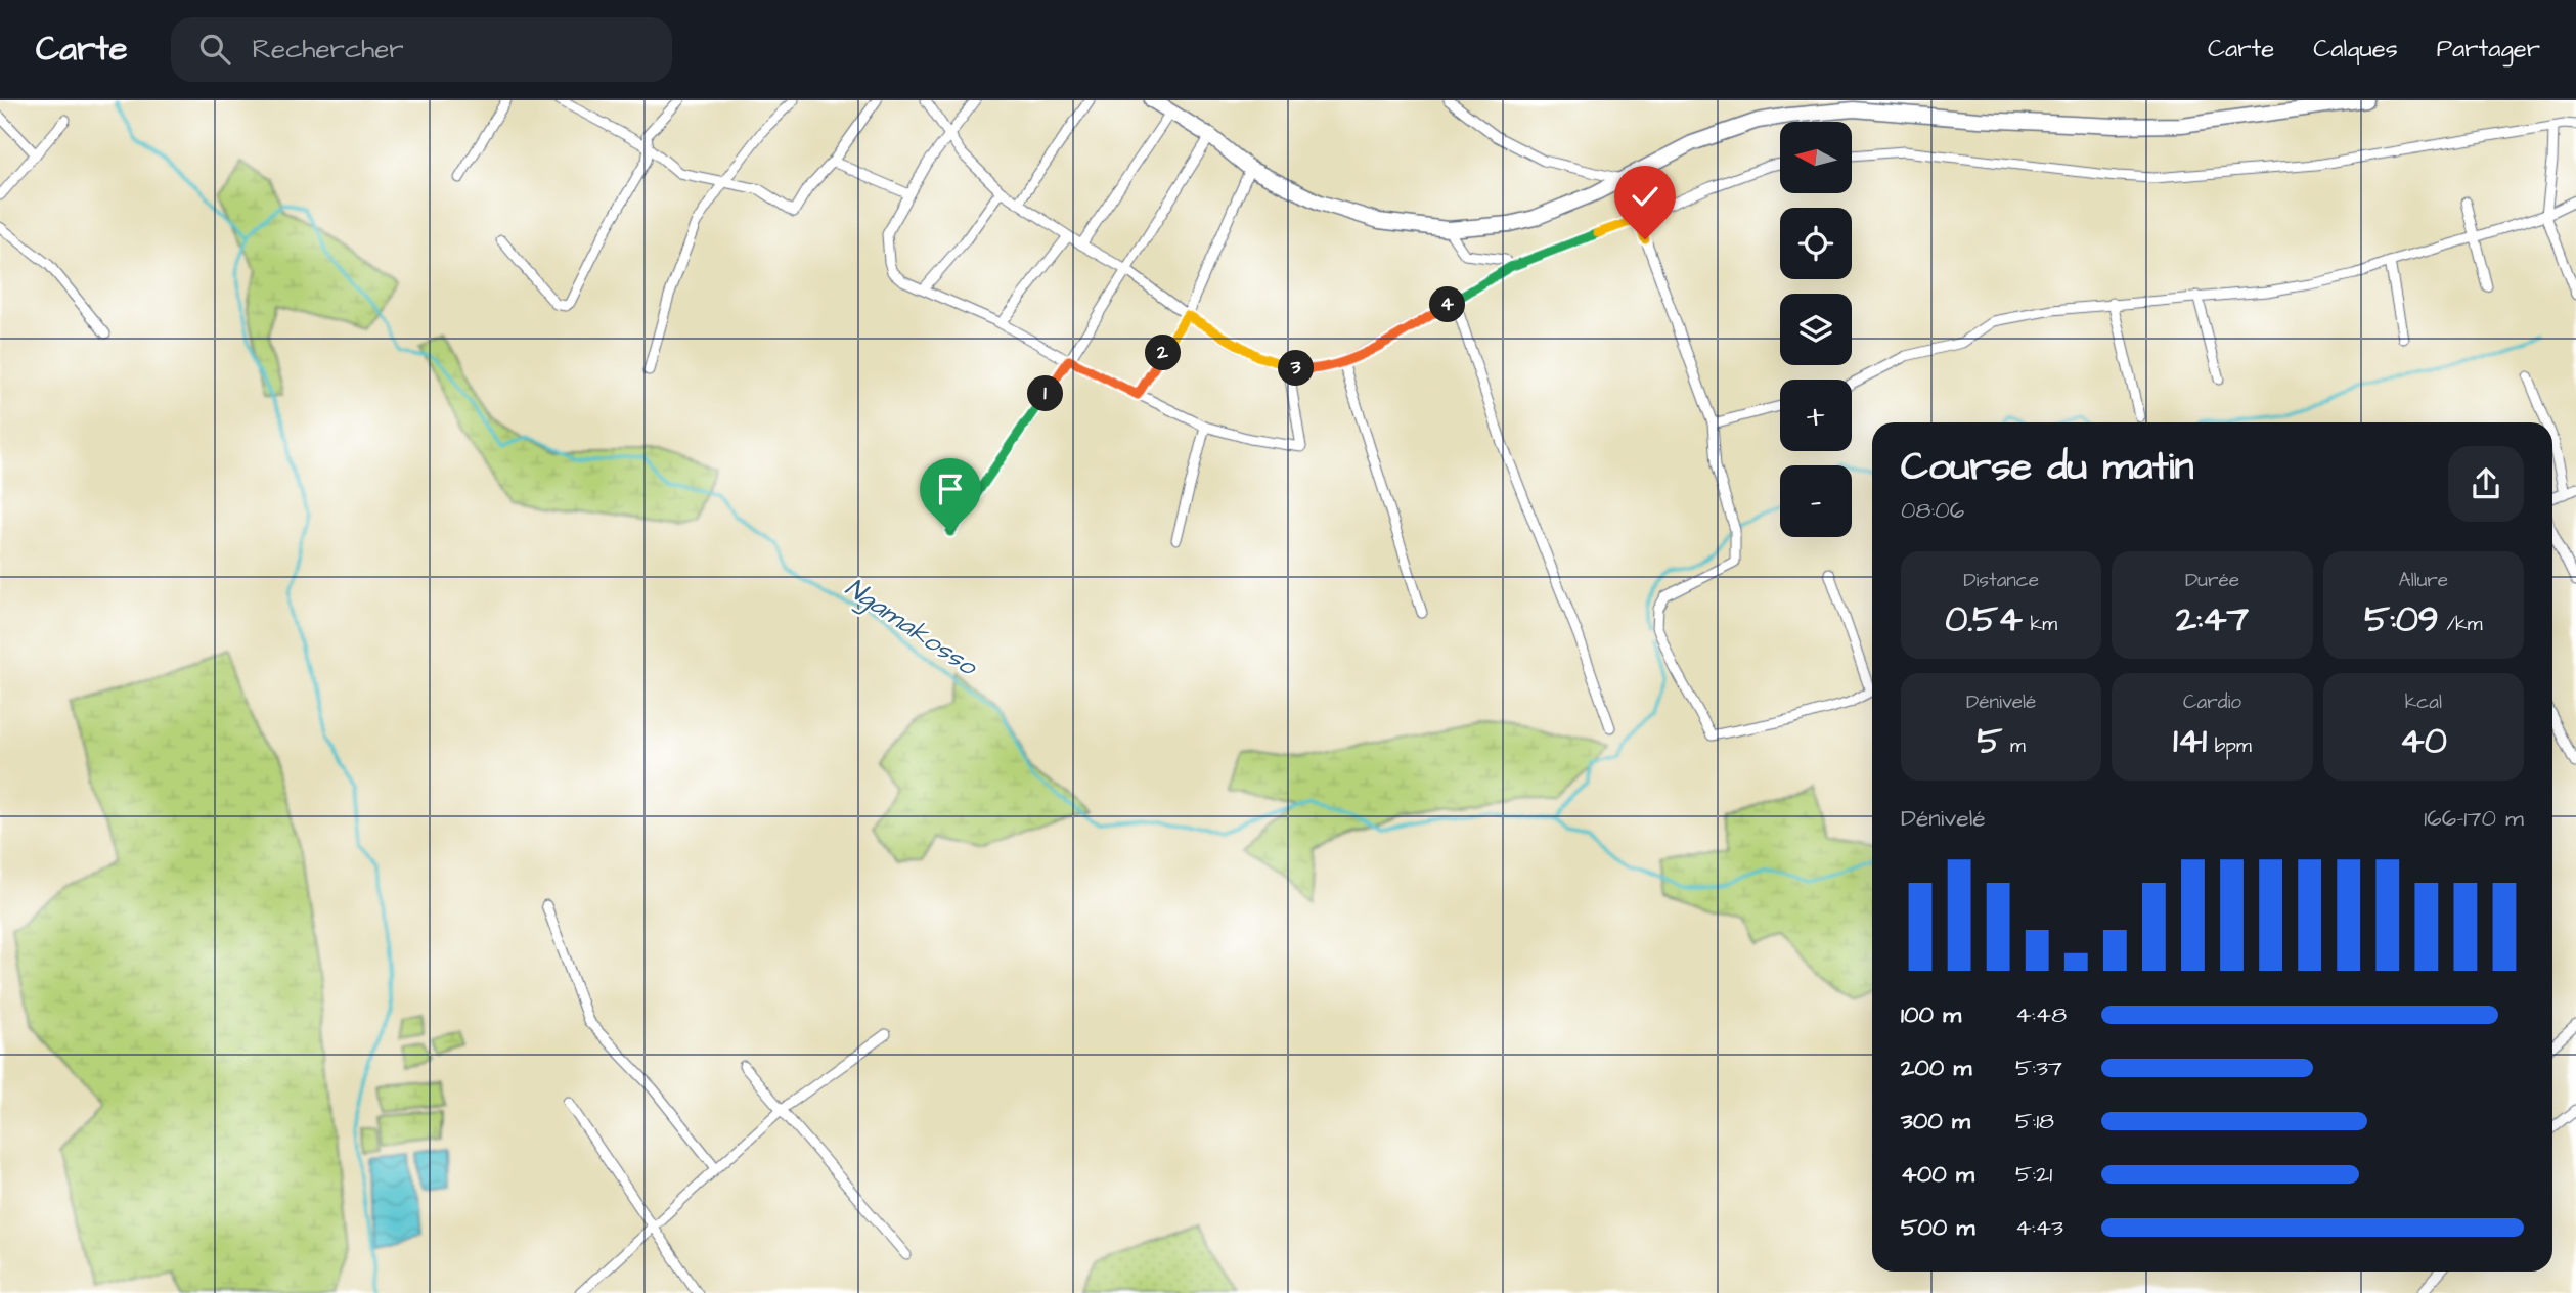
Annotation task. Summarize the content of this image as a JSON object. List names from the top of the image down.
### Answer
{
  "water": ["Ngamakosso"],
  "north": "left",
  "page": {
    "header": "Carte",
    "search": "Rechercher",
    "nav": ["Carte", "Calques", "Partager"],
    "map_buttons": ["+", "−"],
    "pins": [
      "4",
      "2",
      "3",
      "1"
    ],
    "heading": ["Course du matin", "08:06"],
    "stats": [
      ["Distance", "0.54 km"],
      ["Durée", "2:47"],
      ["Allure", "5:09 /km"],
      ["Dénivelé", "5 m"],
      ["Cardio", "141 bpm"],
      ["kcal", "40"]
    ],
    "chart": ["Dénivelé", "166–170 m"],
    "list": [
      {
        "name": "100 m",
        "note": "4:48"
      },
      {
        "name": "200 m",
        "note": "5:37"
      },
      {
        "name": "300 m",
        "note": "5:18"
      },
      {
        "name": "400 m",
        "note": "5:21"
      },
      {
        "name": "500 m",
        "note": "4:43"
      }
    ]
  }
}
